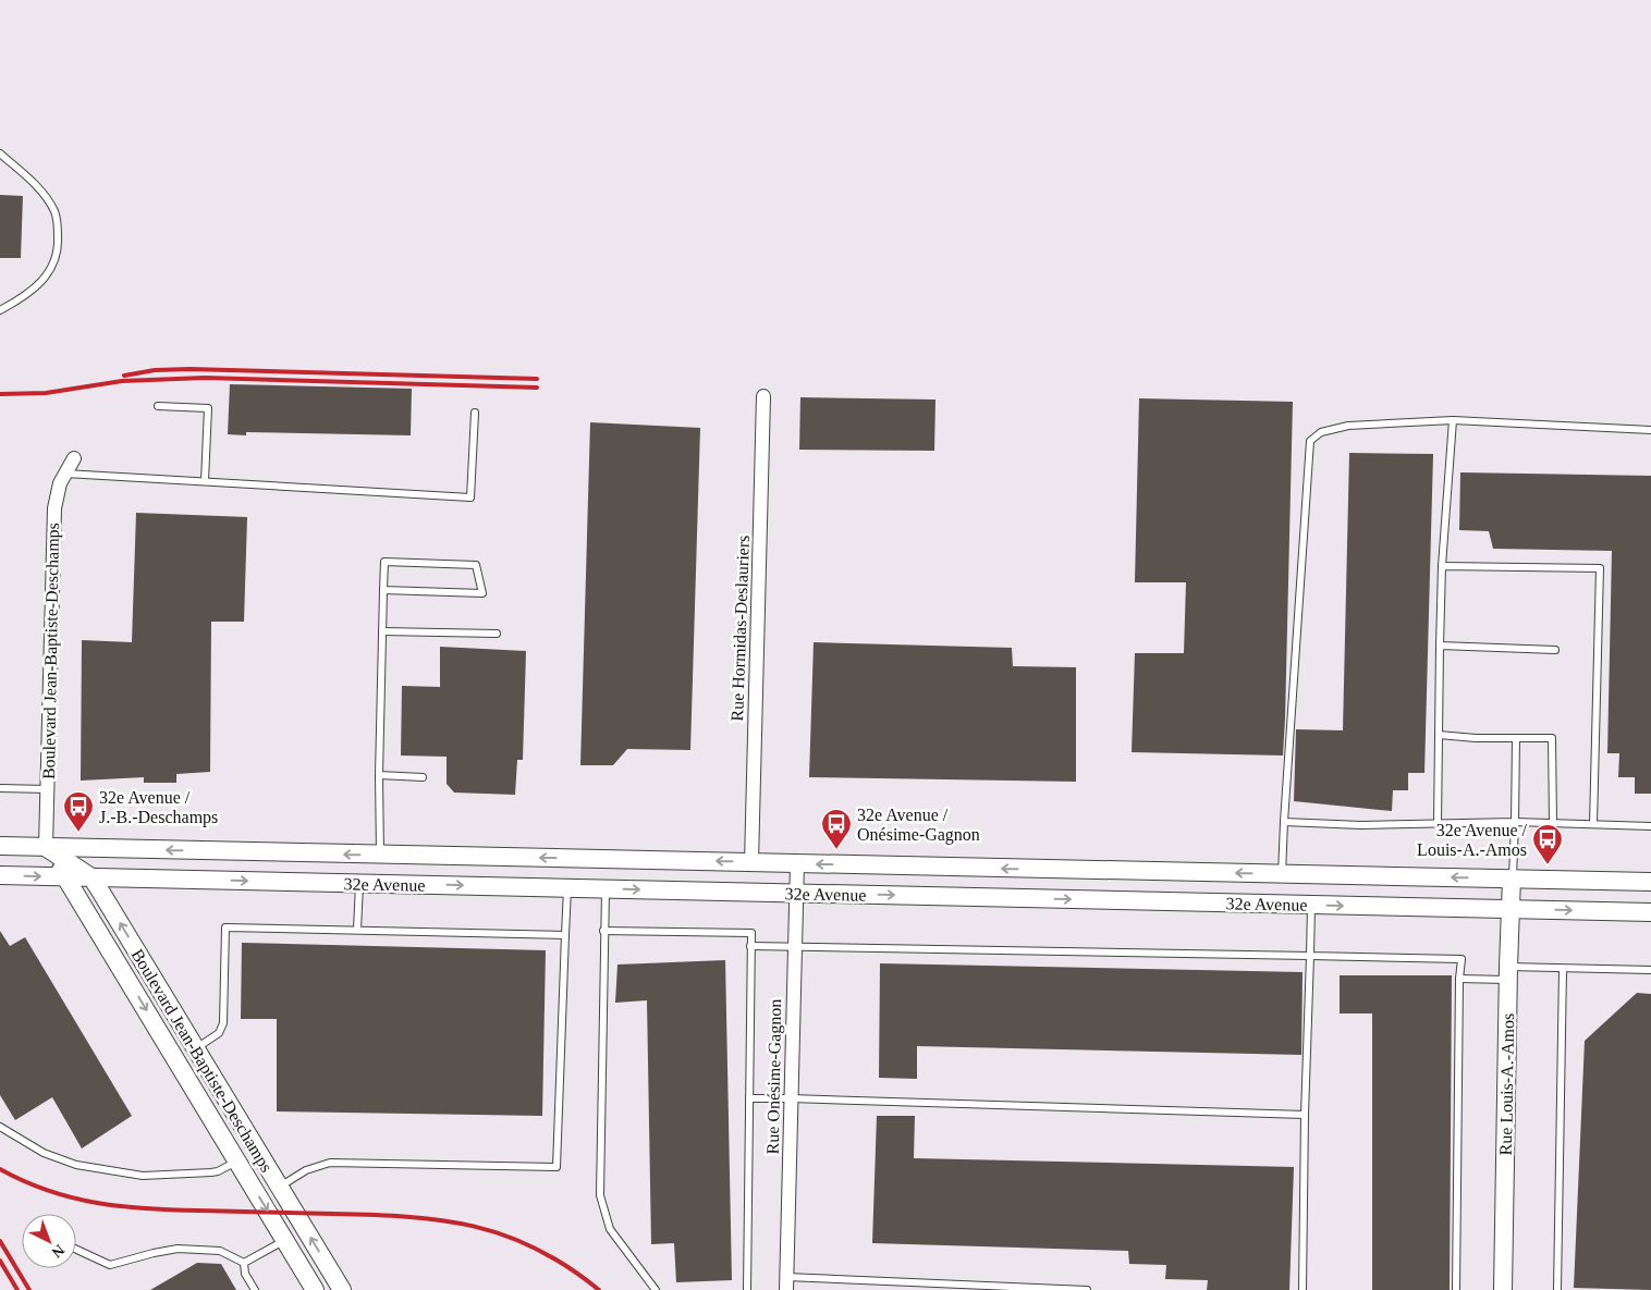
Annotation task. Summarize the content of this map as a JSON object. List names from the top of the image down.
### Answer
{
  "streets": {
    "street": [
      "Rue Hormidas-Deslauriers",
      "Boulevard Jean-Baptiste-Deschamps",
      "32e Avenue",
      "Rue Onésime-Gagnon",
      "Rue Louis-A.-Amos"
    ]
  },
  "crossings": [
    ["Rue Hormidas-Deslauriers", "32e Avenue"],
    ["Boulevard Jean-Baptiste-Deschamps", "32e Avenue"],
    ["32e Avenue", "Rue Onésime-Gagnon"],
    ["32e Avenue", "Rue Louis-A.-Amos"]
  ],
  "places": {
    "bus stop": ["32e Avenue / J.-B.-Deschamps", "32e Avenue / Onésime-Gagnon", "32e Avenue / Louis-A.-Amos"]
  },
  "north": "bottom right"
}
